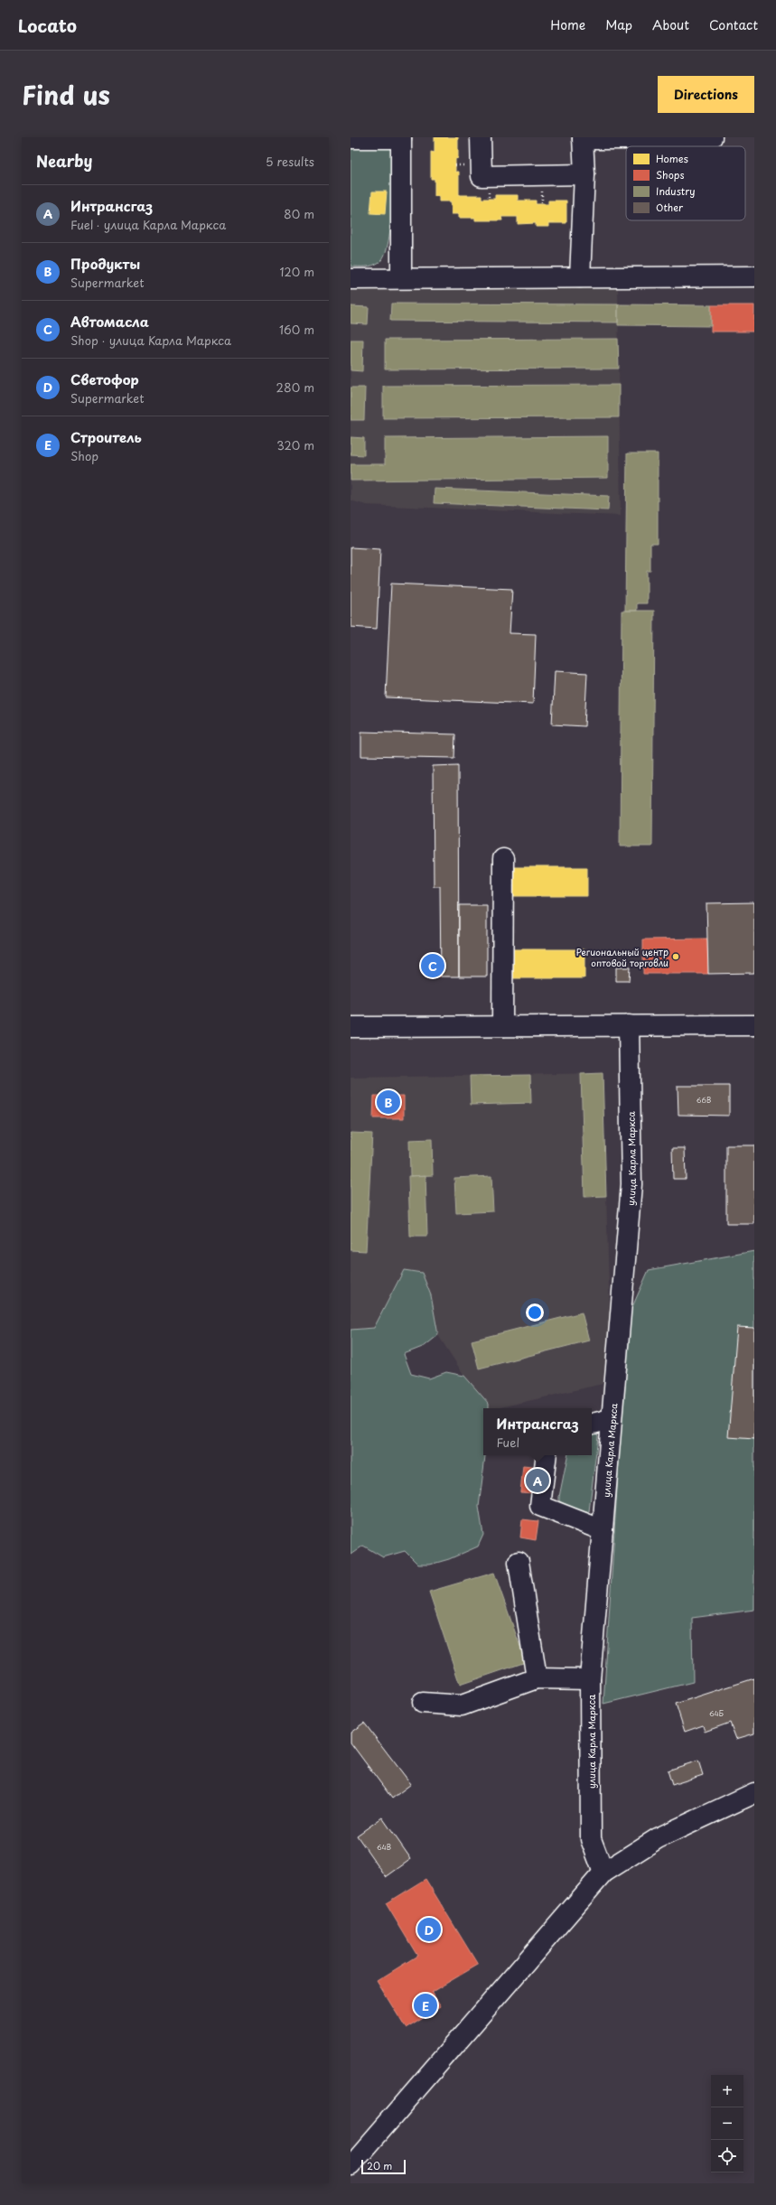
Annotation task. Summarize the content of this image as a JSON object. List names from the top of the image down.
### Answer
{
  "streets": {
    "street": ["улица Карла Маркса"]
  },
  "places": ["Региональный центр оптовой торговли"],
  "house_numbers": ["66В", "64Б", "64В"],
  "legend": [
    "Homes",
    "Shops",
    "Industry",
    "Other"
  ],
  "scale_bar": "20 m",
  "page": {
    "header": "Locato",
    "nav": [
      "Home",
      "Map",
      "About",
      "Contact"
    ],
    "title": "Find us",
    "buttons": "Directions",
    "heading": ["Nearby", "5 results"],
    "list": [
      {
        "mark": "A",
        "name": "Интрансгаз",
        "note": "Fuel · улица Карла Маркса",
        "value": "80 m"
      },
      {
        "mark": "B",
        "name": "Продукты",
        "note": "Supermarket",
        "value": "120 m"
      },
      {
        "mark": "C",
        "name": "Автомасла",
        "note": "Shop · улица Карла Маркса",
        "value": "160 m"
      },
      {
        "mark": "D",
        "name": "Светофор",
        "note": "Supermarket",
        "value": "280 m"
      },
      {
        "mark": "E",
        "name": "Строитель",
        "note": "Shop",
        "value": "320 m"
      }
    ],
    "pins": [
      "C",
      "B",
      "A",
      "D",
      "E"
    ],
    "popup": ["Интрансгаз", "Fuel"],
    "map_buttons": ["+", "−"],
    "scale": "20 m"
  }
}
